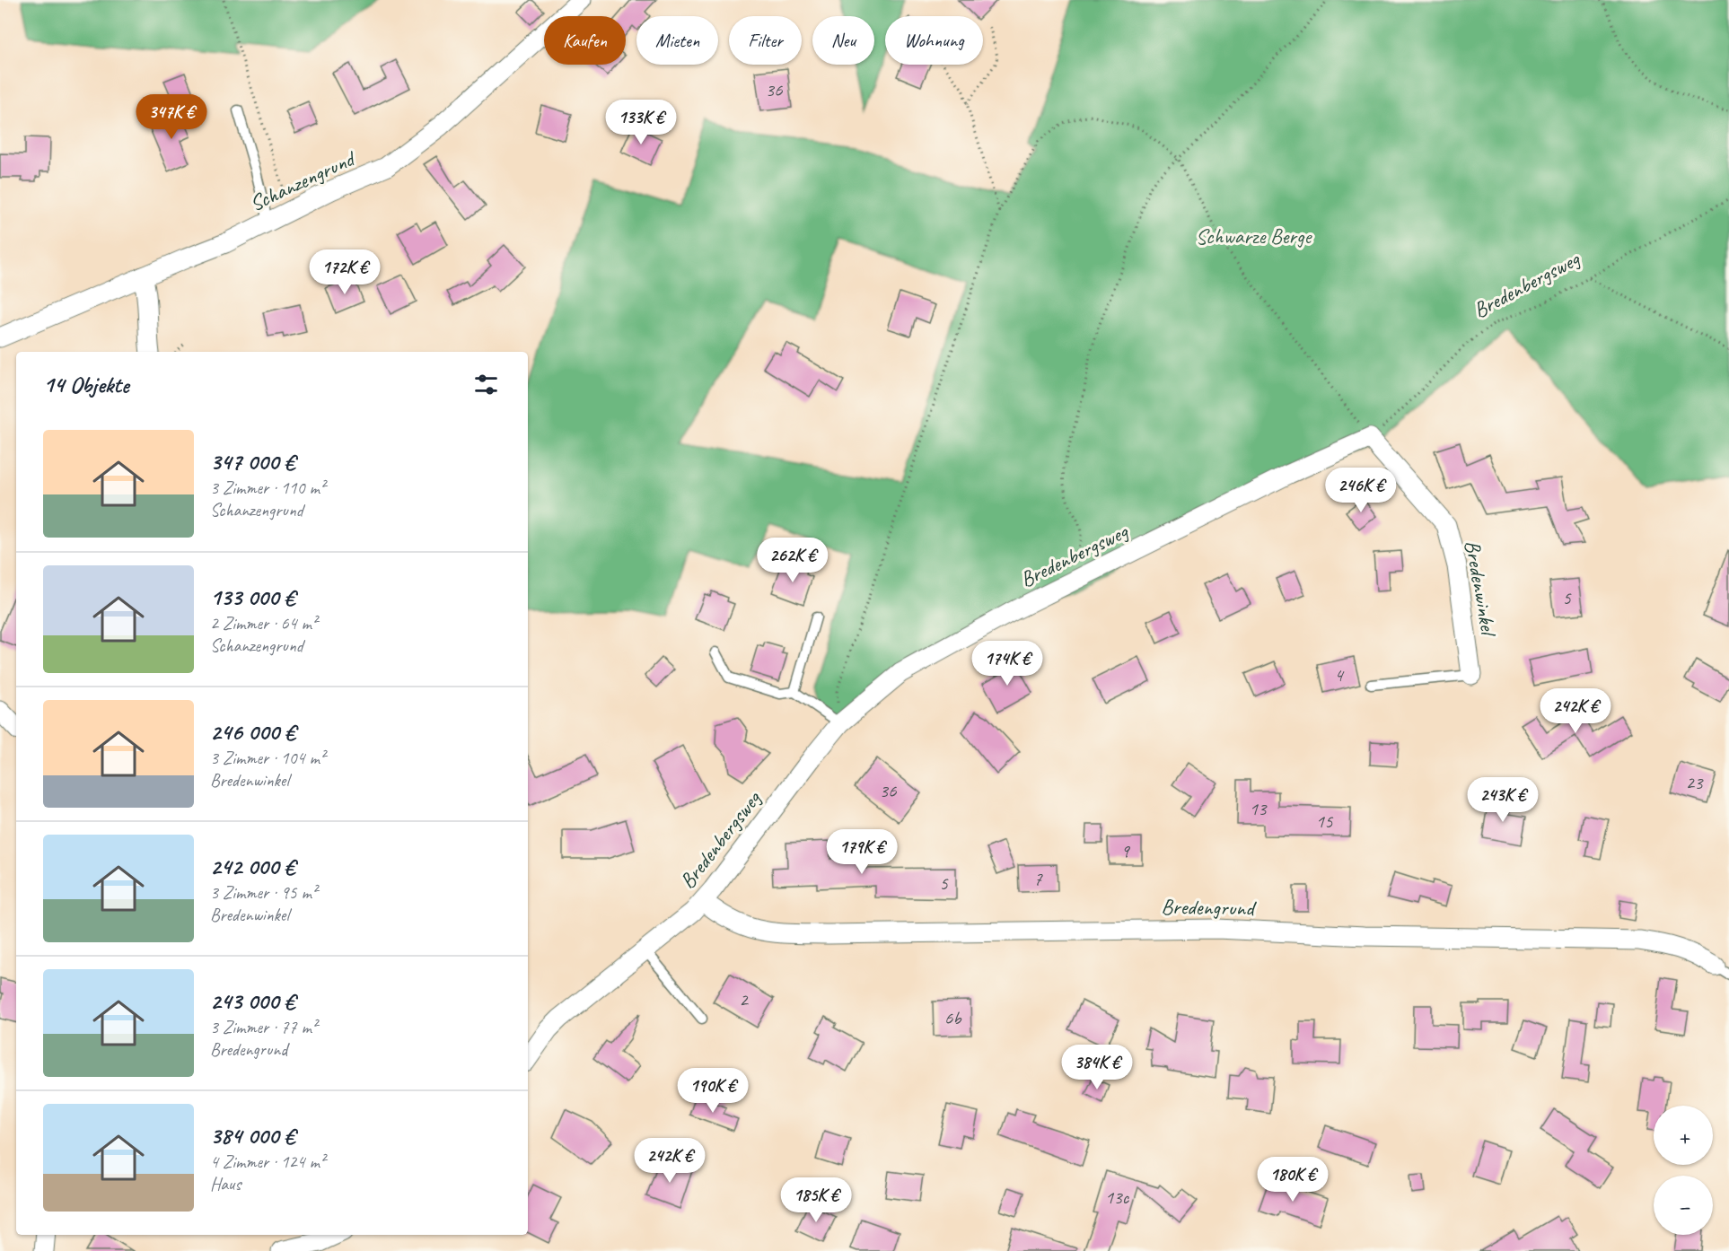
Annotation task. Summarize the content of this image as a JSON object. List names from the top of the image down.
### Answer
{
  "streets": {
    "street": [
      "Schanzengrund",
      "Bredenbergsweg",
      "Bredenwinkel",
      "Bredengrund"
    ]
  },
  "crossings": [
    ["Bredenbergsweg", "Bredenwinkel"],
    ["Bredenbergsweg", "Bredengrund"]
  ],
  "parks": ["Schwarze Berge"],
  "house_numbers": [
    "36",
    "5",
    "4",
    "23",
    "36",
    "13",
    "15",
    "9",
    "7",
    "5",
    "2",
    "6b",
    "13c"
  ],
  "page": {
    "chip": [
      "Kaufen",
      "Mieten",
      "Filter",
      "Neu",
      "Wohnung"
    ],
    "price": [
      "347K €",
      "133K €",
      "172K €",
      "246K €",
      "262K €",
      "174K €",
      "242K €",
      "243K €",
      "179K €",
      "384K €",
      "190K €",
      "242K €",
      "180K €",
      "185K €"
    ],
    "heading": "14 Objekte",
    "list": [
      {
        "name": "347 000 €",
        "note": "3 Zimmer · 110 m² · Schanzengrund"
      },
      {
        "name": "133 000 €",
        "note": "2 Zimmer · 64 m² · Schanzengrund"
      },
      {
        "name": "246 000 €",
        "note": "3 Zimmer · 104 m² · Bredenwinkel"
      },
      {
        "name": "242 000 €",
        "note": "3 Zimmer · 95 m² · Bredenwinkel"
      },
      {
        "name": "243 000 €",
        "note": "3 Zimmer · 77 m² · Bredengrund"
      },
      {
        "name": "384 000 €",
        "note": "4 Zimmer · 124 m² · Haus"
      }
    ],
    "map_buttons": ["+", "−"]
  }
}
